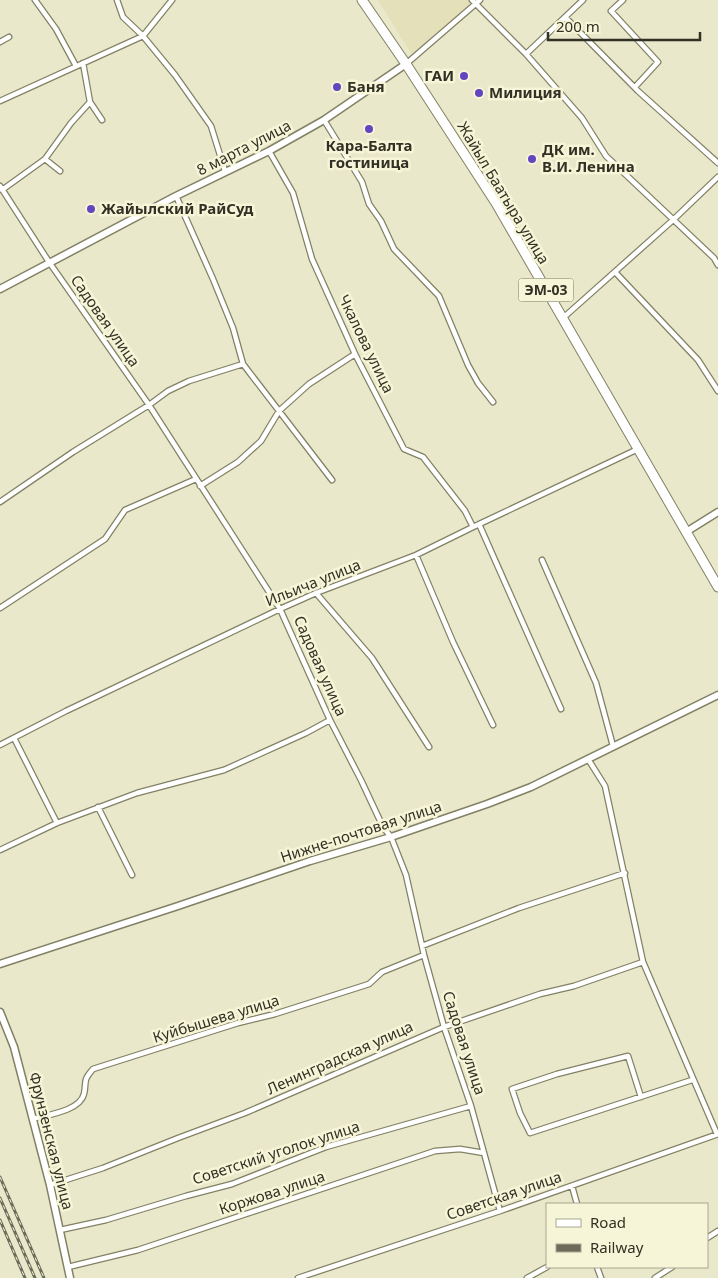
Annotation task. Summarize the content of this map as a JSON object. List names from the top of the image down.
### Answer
{
  "streets": {
    "highway": ["Жайыл Баатыра улица", "ЭМ-03"],
    "street": [
      "8 марта улица",
      "Садовая улица",
      "Чкалова улица",
      "Ильича улица",
      "Нижне-почтовая улица",
      "Куйбышева улица",
      "Ленинградская улица",
      "Фрунзенская улица",
      "Советский уголок улица",
      "Коржова улица",
      "Советская улица"
    ]
  },
  "crossings": [
    ["8 марта улица", "Жайыл Баатыра улица"],
    ["8 марта улица", "Садовая улица"],
    ["8 марта улица", "Чкалова улица"],
    ["Жайыл Баатыра улица", "Ильича улица"],
    ["Садовая улица", "Ильича улица"],
    ["Садовая улица", "Нижне-почтовая улица"],
    ["Садовая улица", "Куйбышева улица"],
    ["Садовая улица", "Ленинградская улица"],
    ["Садовая улица", "Советский уголок улица"],
    ["Садовая улица", "Коржова улица"],
    ["Садовая улица", "Советская улица"],
    ["Чкалова улица", "Ильича улица"],
    ["Куйбышева улица", "Фрунзенская улица"],
    ["Ленинградская улица", "Фрунзенская улица"],
    ["Фрунзенская улица", "Советский уголок улица"],
    ["Фрунзенская улица", "Коржова улица"]
  ],
  "places": [
    "ГАИ",
    "Баня",
    "Милиция",
    "Кара-Балта гостиница",
    "ДК им. В.И. Ленина",
    "Жайылский РайСуд"
  ],
  "legend": ["Road", "Railway"],
  "scale_bar": "200 m"
}
